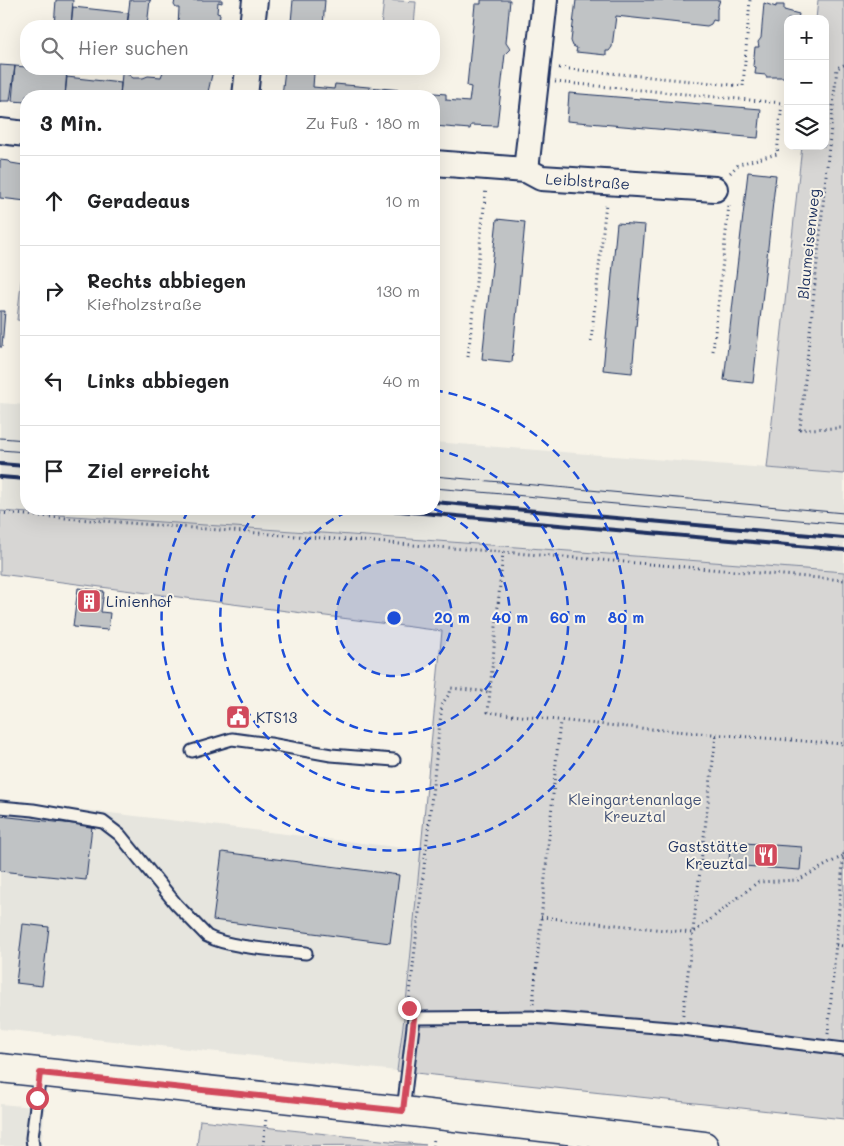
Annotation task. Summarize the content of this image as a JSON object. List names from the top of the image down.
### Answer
{
  "streets": {
    "street": ["Leiblstraße"],
    "path": ["Blaumeisenweg"]
  },
  "parks": ["Kleingartenanlage Kreuztal"],
  "places": {
    "building": ["Linienhof"],
    "public building": ["KTS13"],
    "restaurant": ["Gaststätte Kreuztal"]
  },
  "page": {
    "map_buttons": ["+", "−"],
    "search": "Hier suchen",
    "heading": ["3 Min.", "Zu Fuß · 180 m"],
    "list": [
      ["Geradeaus", "10 m"],
      ["Rechts abbiegen", "Kiefholzstraße", "130 m"],
      ["Links abbiegen", "40 m"],
      "Ziel erreicht"
    ]
  },
  "rings": [
    "20 m",
    "40 m",
    "60 m",
    "80 m"
  ]
}
